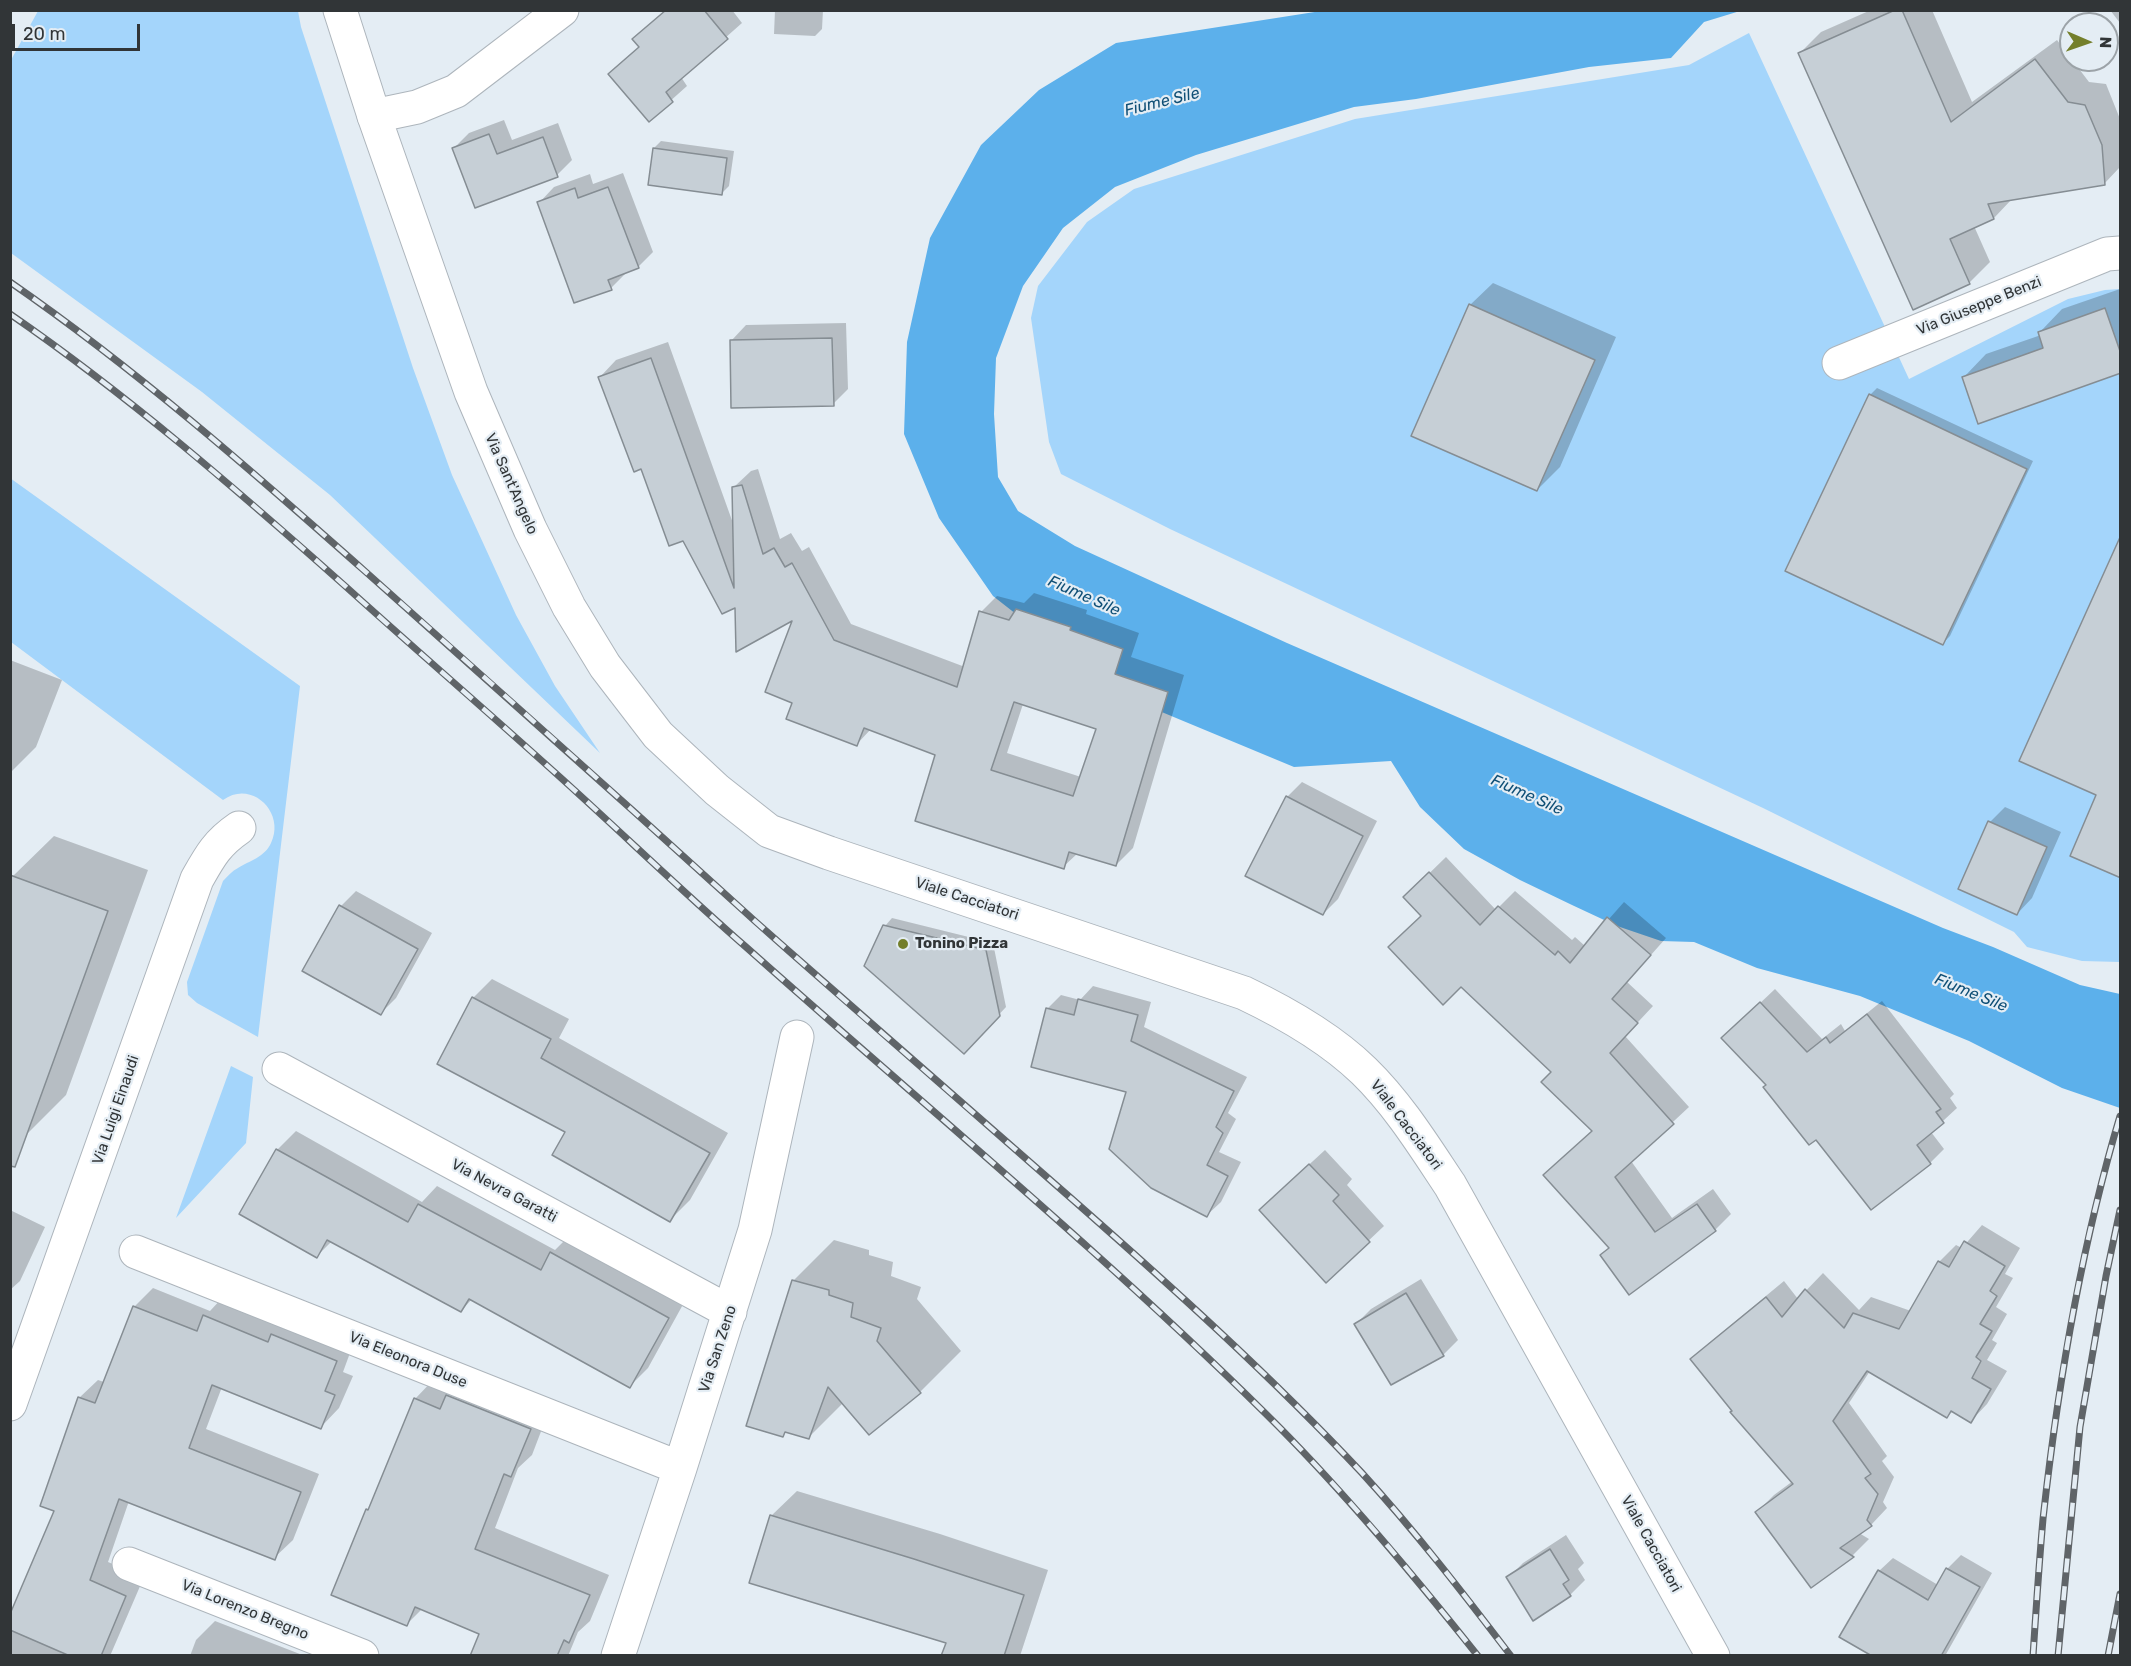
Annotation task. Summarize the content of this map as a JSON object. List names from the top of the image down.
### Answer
{
  "streets": {
    "street": [
      "Via Giuseppe Benzi",
      "Via Sant'Angelo",
      "Viale Cacciatori",
      "Via Luigi Einaudi",
      "Via Nevra Garatti",
      "Via San Zeno",
      "Via Eleonora Duse",
      "Via Lorenzo Bregno"
    ]
  },
  "crossings": [
    ["Via Sant'Angelo", "Viale Cacciatori"],
    ["Via Nevra Garatti", "Via San Zeno"],
    ["Via San Zeno", "Via Eleonora Duse"]
  ],
  "water": ["Fiume Sile"],
  "places": ["Tonino Pizza"],
  "scale_bar": "20 m",
  "north": "right"
}
